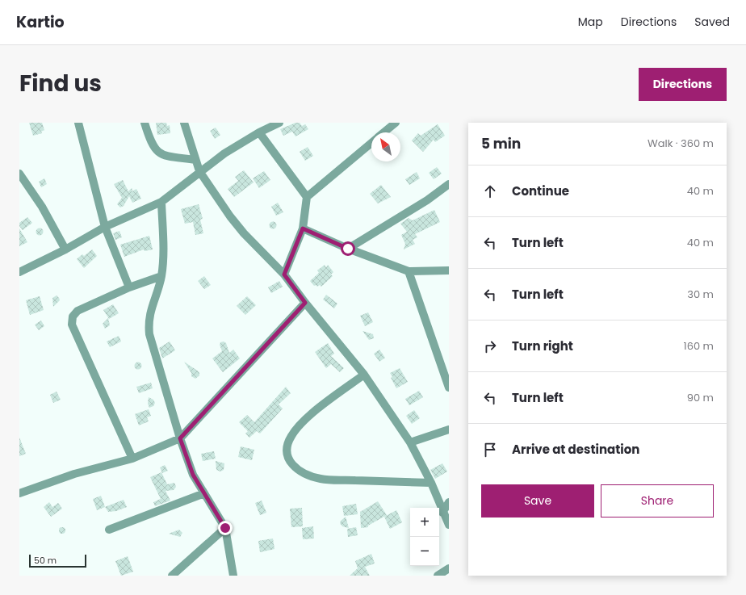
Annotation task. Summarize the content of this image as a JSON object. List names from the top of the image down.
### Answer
{
  "scale_bar": "50 m",
  "north": "top left",
  "page": {
    "header": "Kartio",
    "nav": ["Map", "Directions", "Saved"],
    "title": "Find us",
    "buttons": [
      "Directions",
      ["Save", "Share"]
    ],
    "heading": ["5 min", "Walk · 360 m"],
    "list": [
      ["Continue", "40 m"],
      ["Turn left", "40 m"],
      ["Turn left", "30 m"],
      ["Turn right", "160 m"],
      ["Turn left", "90 m"],
      "Arrive at destination"
    ],
    "map_buttons": ["+", "−"],
    "scale": "50 m"
  }
}
